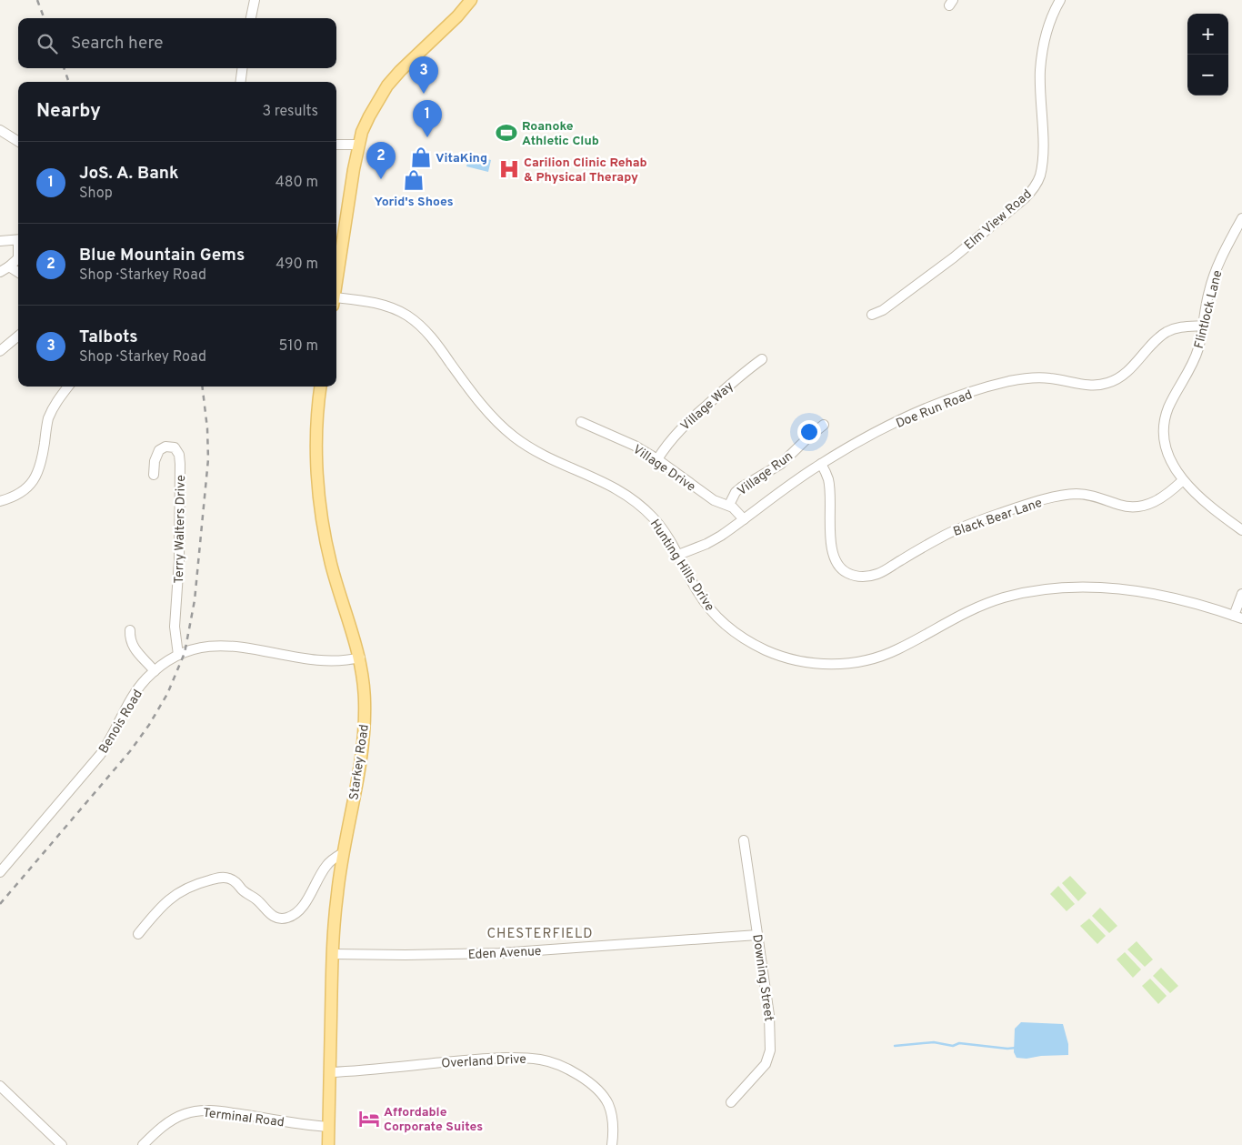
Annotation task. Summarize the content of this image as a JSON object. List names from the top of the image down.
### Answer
{
  "streets": {
    "main road": ["Starkey Road"],
    "street": [
      "Elm View Road",
      "Flintlock Lane",
      "Village Way",
      "Doe Run Road",
      "Village Drive",
      "Village Run",
      "Black Bear Lane",
      "Terry Walters Drive",
      "Hunting Hills Drive",
      "Benois Road",
      "Eden Avenue",
      "Downing Street",
      "Overland Drive",
      "Terminal Road"
    ]
  },
  "crossings": [
    ["Flintlock Lane", "Doe Run Road"],
    ["Flintlock Lane", "Black Bear Lane"],
    ["Village Way", "Village Drive"],
    ["Doe Run Road", "Village Drive"],
    ["Doe Run Road", "Black Bear Lane"],
    ["Doe Run Road", "Hunting Hills Drive"],
    ["Village Drive", "Village Run"],
    ["Terry Walters Drive", "Benois Road"],
    ["Benois Road", "Starkey Road"],
    ["Starkey Road", "Eden Avenue"],
    ["Starkey Road", "Overland Drive"],
    ["Starkey Road", "Terminal Road"],
    ["Eden Avenue", "Downing Street"]
  ],
  "districts": ["CHESTERFIELD"],
  "places": {
    "sports": ["Roanoke Athletic Club"],
    "shop": ["VitaKing", "Yorid's Shoes"],
    "hospital": ["Carilion Clinic Rehab & Physical Therapy"],
    "hotel": ["Affordable Corporate Suites"]
  },
  "page": {
    "map_buttons": ["+", "−"],
    "search": "Search here",
    "pins": ["3", "1", "2"],
    "heading": ["Nearby", "3 results"],
    "list": [
      {
        "mark": "1",
        "name": "JoS. A. Bank",
        "note": "Shop",
        "value": "480 m"
      },
      {
        "mark": "2",
        "name": "Blue Mountain Gems",
        "note": "Shop · Starkey Road",
        "value": "490 m"
      },
      {
        "mark": "3",
        "name": "Talbots",
        "note": "Shop · Starkey Road",
        "value": "510 m"
      }
    ]
  }
}
